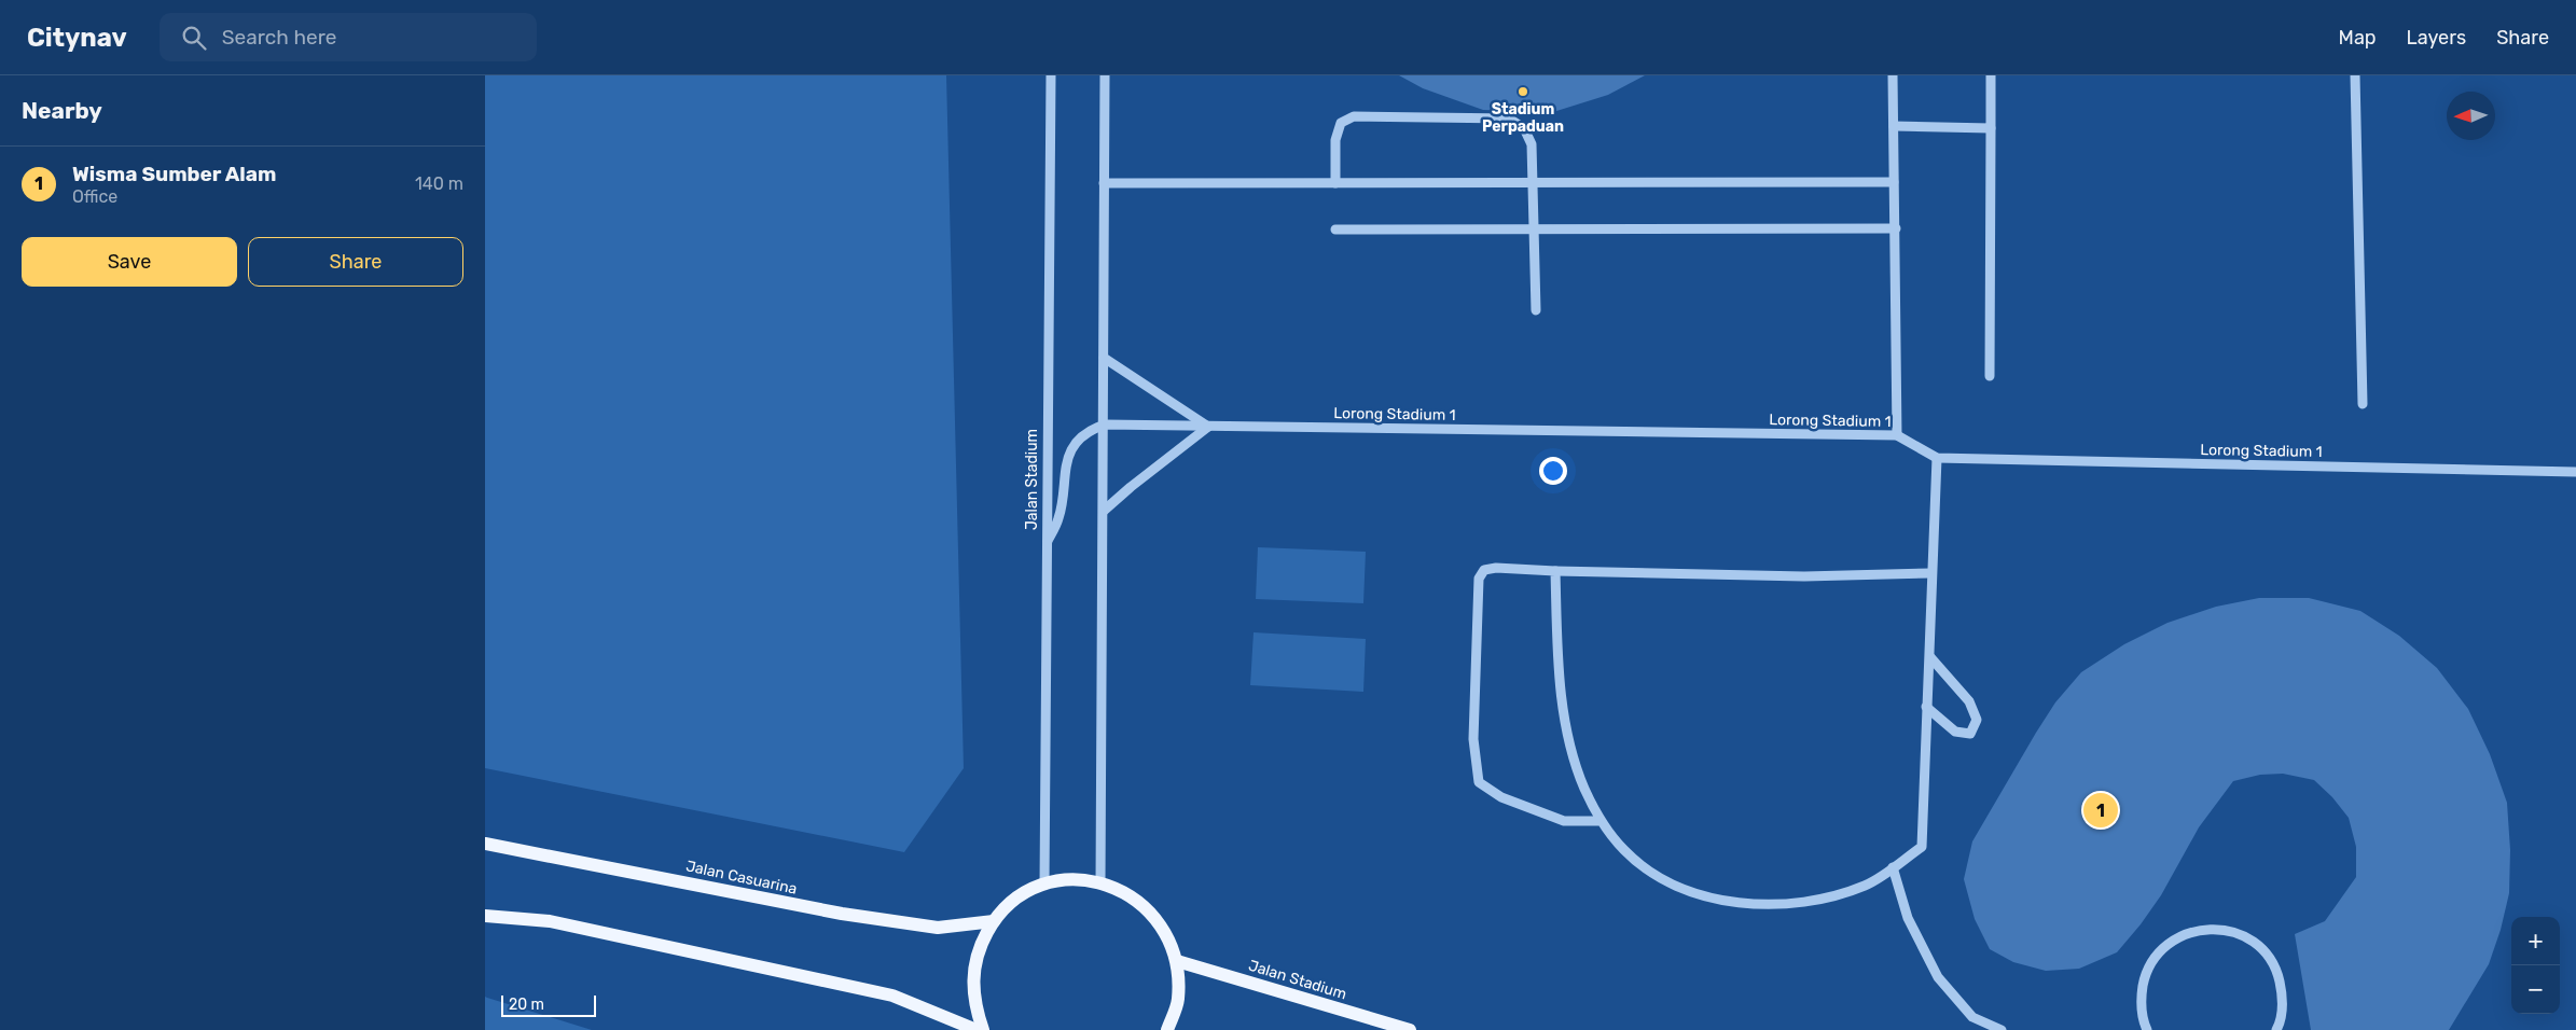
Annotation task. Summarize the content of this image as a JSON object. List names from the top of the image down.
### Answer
{
  "streets": {
    "main road": ["Jalan Stadium", "Jalan Casuarina"],
    "street": ["Lorong Stadium 1"]
  },
  "places": ["Stadium Perpaduan"],
  "scale_bar": "20 m",
  "north": "left",
  "page": {
    "header": "Citynav",
    "search": "Search here",
    "nav": ["Map", "Layers", "Share"],
    "heading": "Nearby",
    "list": [
      {
        "mark": "1",
        "name": "Wisma Sumber Alam",
        "note": "Office",
        "value": "140 m"
      }
    ],
    "buttons": ["Save", "Share"],
    "pins": "1",
    "map_buttons": ["+", "−"],
    "scale": "20 m"
  }
}
